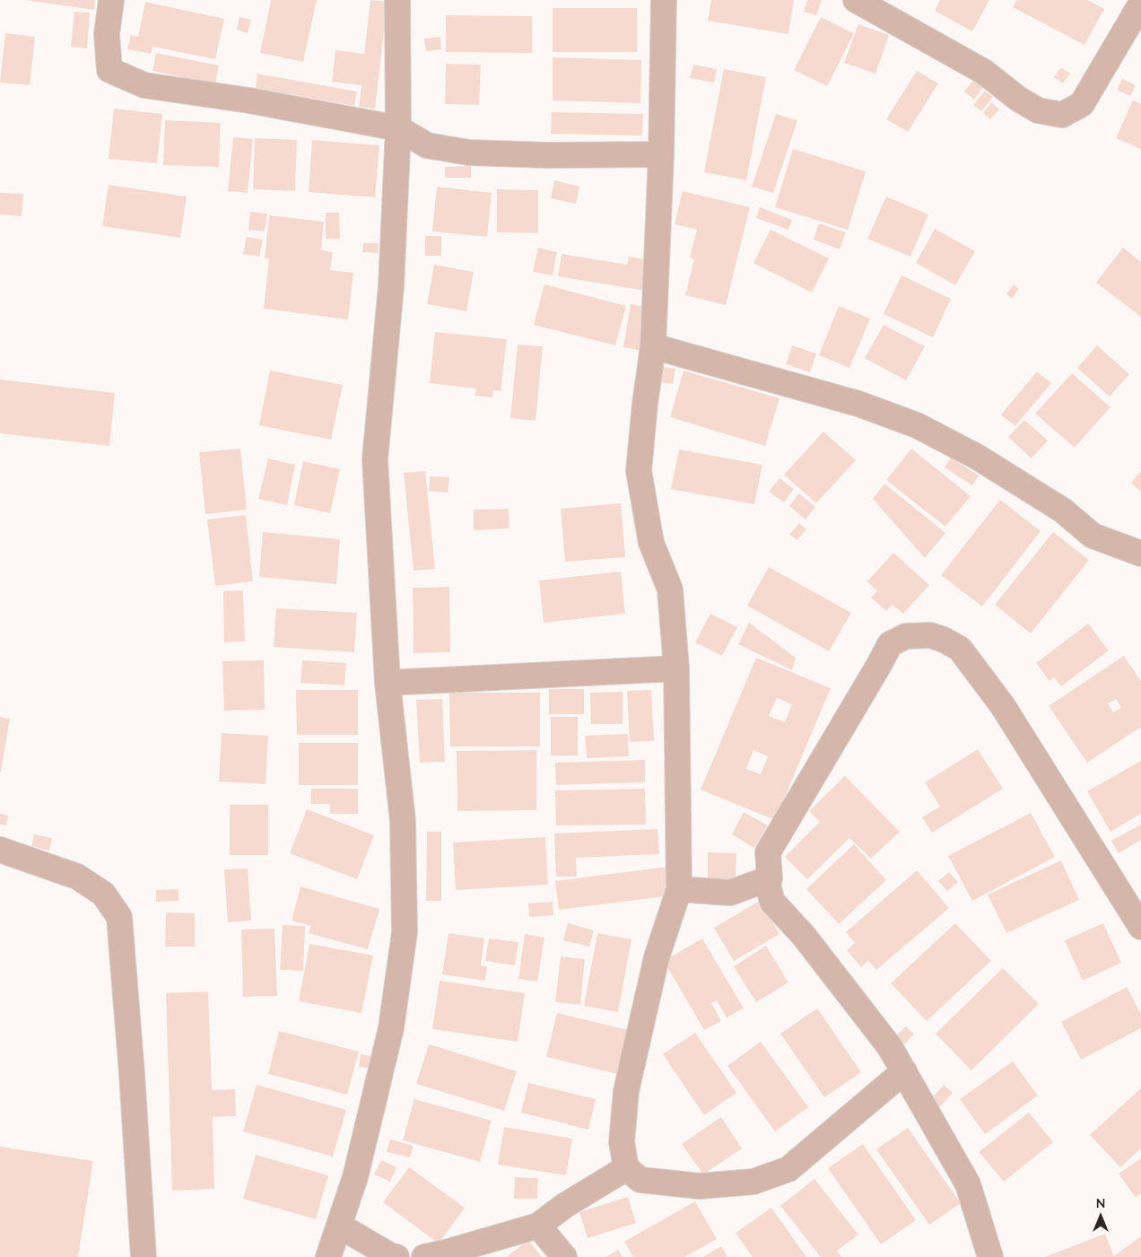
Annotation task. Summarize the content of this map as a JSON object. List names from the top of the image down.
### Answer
{
  "north": "top"
}
